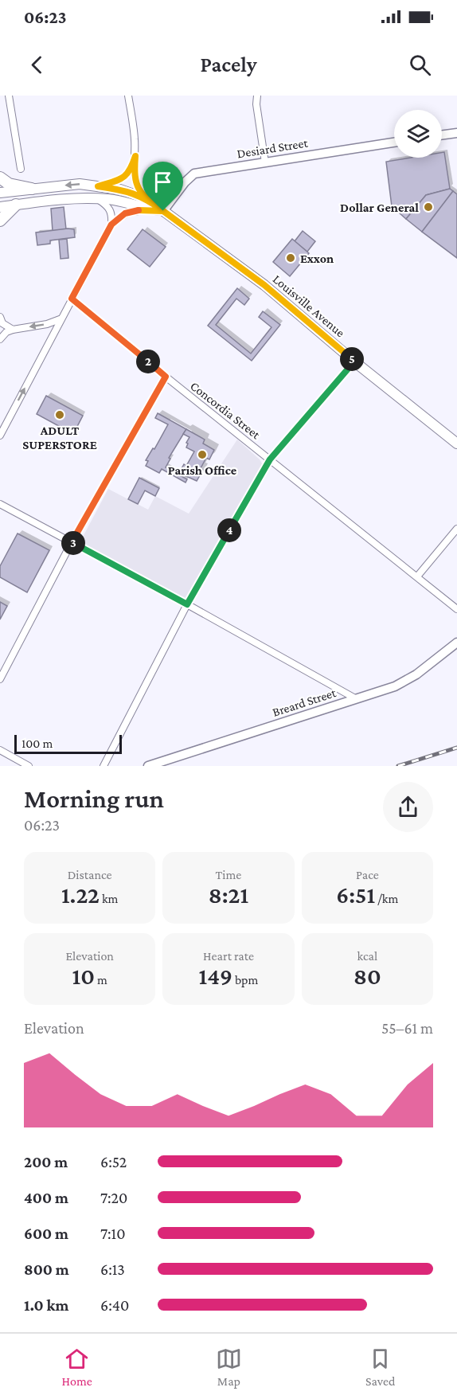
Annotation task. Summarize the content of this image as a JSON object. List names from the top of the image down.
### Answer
{
  "streets": {
    "main road": ["Louisville Avenue"],
    "street": ["Desiard Street", "Concordia Street", "Breard Street"]
  },
  "crossings": [
    ["Desiard Street", "Louisville Avenue"]
  ],
  "places": [
    "Dollar General",
    "Exxon",
    "ADULT SUPERSTORE",
    "Parish Office"
  ],
  "scale_bar": "100 m",
  "page": {
    "status": "06:23",
    "header": "Pacely",
    "pins": [
      "5",
      "2",
      "4",
      "3"
    ],
    "scale": "100 m",
    "heading": ["Morning run", "06:23"],
    "stats": [
      ["Distance", "1.22 km"],
      ["Time", "8:21"],
      ["Pace", "6:51 /km"],
      ["Elevation", "10 m"],
      ["Heart rate", "149 bpm"],
      ["kcal", "80"]
    ],
    "chart": ["Elevation", "55–61 m"],
    "list": [
      {
        "name": "200 m",
        "note": "6:52"
      },
      {
        "name": "400 m",
        "note": "7:20"
      },
      {
        "name": "600 m",
        "note": "7:10"
      },
      {
        "name": "800 m",
        "note": "6:13"
      },
      {
        "name": "1.0 km",
        "note": "6:40"
      }
    ],
    "tabs": ["Home", "Map", "Saved"]
  }
}
